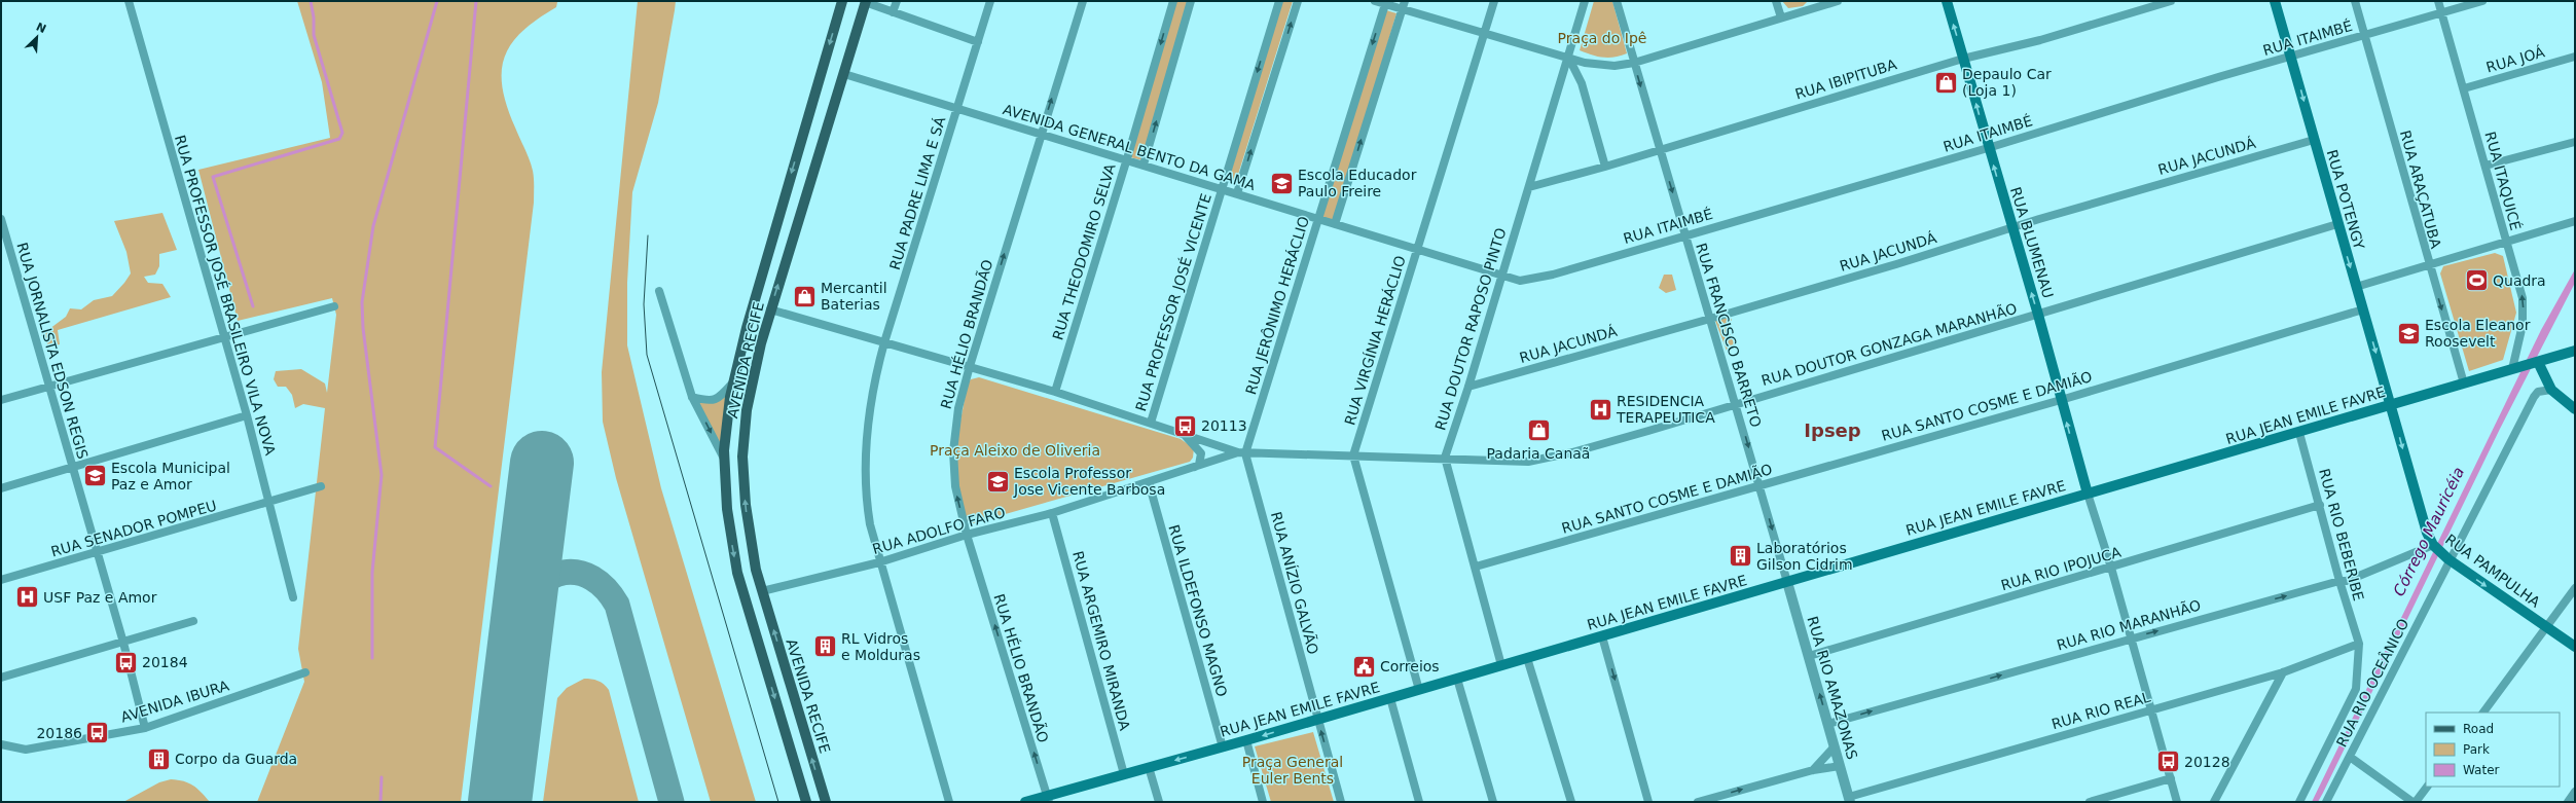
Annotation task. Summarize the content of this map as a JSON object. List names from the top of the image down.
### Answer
{
  "streets": {
    "main road": [
      "RUA POTENGY",
      "RUA BLUMENAU",
      "AVENIDA RECIFE",
      "RUA JEAN EMILE FAVRE",
      "RUA PAMPULHA"
    ],
    "street": [
      "RUA ITAIMBÉ",
      "RUA JOÁ",
      "RUA IBIPITUBA",
      "AVENIDA GENERAL BENTO DA GAMA",
      "RUA JACUNDÁ",
      "RUA ITAQUICÉ",
      "RUA ARAÇATUBA",
      "RUA PADRE LIMA E SÁ",
      "RUA THEODOMIRO SELVA",
      "RUA PROFESSOR JOSÉ BRASILEIRO VILA NOVA",
      "RUA PROFESSOR JOSÉ VICENTE",
      "RUA JERÔNIMO HERÁCLIO",
      "RUA DOUTOR RAPOSO PINTO",
      "RUA HÉLIO BRANDÃO",
      "RUA FRANCISCO BARRETO",
      "RUA VIRGÍNIA HERÁCLIO",
      "RUA DOUTOR GONZAGA MARANHÃO",
      "RUA JORNALISTA EDSON REGIS",
      "RUA SANTO COSME E DAMIÃO",
      "RUA SENADOR POMPEU",
      "RUA ADOLFO FARO",
      "RUA RIO BEBERIBE",
      "RUA RIO IPOJUCA",
      "RUA ANÍZIO GALVÃO",
      "RUA ILDEFONSO MAGNO",
      "RUA RIO MARANHÃO",
      "RUA ARGEMIRO MIRANDA",
      "RUA RIO OCEÂNICO",
      "RUA RIO AMAZONAS",
      "AVENIDA IBURA",
      "RUA RIO REAL"
    ]
  },
  "crossings": [
    ["RUA ITAIMBÉ", "AVENIDA GENERAL BENTO DA GAMA"],
    ["RUA ITAIMBÉ", "RUA ITAQUICÉ"],
    ["RUA ITAIMBÉ", "RUA ARAÇATUBA"],
    ["RUA ITAIMBÉ", "RUA POTENGY"],
    ["RUA ITAIMBÉ", "RUA BLUMENAU"],
    ["RUA ITAIMBÉ", "RUA DOUTOR RAPOSO PINTO"],
    ["RUA ITAIMBÉ", "RUA FRANCISCO BARRETO"],
    ["RUA JOÁ", "RUA ITAQUICÉ"],
    ["RUA IBIPITUBA", "RUA BLUMENAU"],
    ["RUA IBIPITUBA", "RUA DOUTOR RAPOSO PINTO"],
    ["RUA IBIPITUBA", "RUA FRANCISCO BARRETO"],
    ["AVENIDA GENERAL BENTO DA GAMA", "RUA PADRE LIMA E SÁ"],
    ["AVENIDA GENERAL BENTO DA GAMA", "RUA THEODOMIRO SELVA"],
    ["AVENIDA GENERAL BENTO DA GAMA", "RUA PROFESSOR JOSÉ VICENTE"],
    ["AVENIDA GENERAL BENTO DA GAMA", "RUA JERÔNIMO HERÁCLIO"],
    ["AVENIDA GENERAL BENTO DA GAMA", "RUA DOUTOR RAPOSO PINTO"],
    ["AVENIDA GENERAL BENTO DA GAMA", "RUA HÉLIO BRANDÃO"],
    ["AVENIDA GENERAL BENTO DA GAMA", "RUA VIRGÍNIA HERÁCLIO"],
    ["AVENIDA GENERAL BENTO DA GAMA", "AVENIDA RECIFE"],
    ["RUA JACUNDÁ", "RUA POTENGY"],
    ["RUA JACUNDÁ", "RUA BLUMENAU"],
    ["RUA JACUNDÁ", "RUA DOUTOR RAPOSO PINTO"],
    ["RUA JACUNDÁ", "RUA FRANCISCO BARRETO"],
    ["RUA ITAQUICÉ", "RUA JEAN EMILE FAVRE"],
    ["RUA ARAÇATUBA", "RUA JEAN EMILE FAVRE"],
    ["RUA PADRE LIMA E SÁ", "RUA ADOLFO FARO"],
    ["RUA POTENGY", "RUA DOUTOR GONZAGA MARANHÃO"],
    ["RUA POTENGY", "RUA SANTO COSME E DAMIÃO"],
    ["RUA POTENGY", "RUA JEAN EMILE FAVRE"],
    ["RUA POTENGY", "RUA PAMPULHA"],
    ["RUA BLUMENAU", "RUA DOUTOR GONZAGA MARANHÃO"],
    ["RUA BLUMENAU", "RUA SANTO COSME E DAMIÃO"],
    ["RUA BLUMENAU", "RUA JEAN EMILE FAVRE"],
    ["RUA PROFESSOR JOSÉ BRASILEIRO VILA NOVA", "RUA SENADOR POMPEU"],
    ["RUA JERÔNIMO HERÁCLIO", "RUA DOUTOR GONZAGA MARANHÃO"],
    ["RUA JERÔNIMO HERÁCLIO", "RUA ADOLFO FARO"],
    ["RUA JERÔNIMO HERÁCLIO", "RUA ANÍZIO GALVÃO"],
    ["RUA DOUTOR RAPOSO PINTO", "RUA DOUTOR GONZAGA MARANHÃO"],
    ["RUA HÉLIO BRANDÃO", "RUA JEAN EMILE FAVRE"],
    ["RUA HÉLIO BRANDÃO", "RUA ADOLFO FARO"],
    ["RUA FRANCISCO BARRETO", "RUA DOUTOR GONZAGA MARANHÃO"],
    ["RUA FRANCISCO BARRETO", "RUA SANTO COSME E DAMIÃO"],
    ["RUA FRANCISCO BARRETO", "RUA JEAN EMILE FAVRE"],
    ["RUA FRANCISCO BARRETO", "RUA RIO AMAZONAS"],
    ["RUA VIRGÍNIA HERÁCLIO", "RUA DOUTOR GONZAGA MARANHÃO"],
    ["RUA DOUTOR GONZAGA MARANHÃO", "RUA ADOLFO FARO"],
    ["RUA DOUTOR GONZAGA MARANHÃO", "RUA ANÍZIO GALVÃO"],
    ["RUA JORNALISTA EDSON REGIS", "RUA SENADOR POMPEU"],
    ["RUA JORNALISTA EDSON REGIS", "AVENIDA IBURA"],
    ["AVENIDA RECIFE", "RUA ADOLFO FARO"],
    ["RUA JEAN EMILE FAVRE", "RUA RIO BEBERIBE"],
    ["RUA JEAN EMILE FAVRE", "RUA PAMPULHA"],
    ["RUA JEAN EMILE FAVRE", "RUA ANÍZIO GALVÃO"],
    ["RUA JEAN EMILE FAVRE", "RUA ILDEFONSO MAGNO"],
    ["RUA JEAN EMILE FAVRE", "RUA ARGEMIRO MIRANDA"],
    ["RUA JEAN EMILE FAVRE", "RUA RIO AMAZONAS"],
    ["RUA ADOLFO FARO", "RUA ANÍZIO GALVÃO"],
    ["RUA ADOLFO FARO", "RUA ILDEFONSO MAGNO"],
    ["RUA ADOLFO FARO", "RUA ARGEMIRO MIRANDA"],
    ["RUA RIO BEBERIBE", "RUA RIO IPOJUCA"],
    ["RUA RIO BEBERIBE", "RUA RIO MARANHÃO"],
    ["RUA RIO BEBERIBE", "RUA RIO OCEÂNICO"],
    ["RUA RIO BEBERIBE", "RUA RIO REAL"],
    ["RUA RIO IPOJUCA", "RUA RIO AMAZONAS"],
    ["RUA PAMPULHA", "RUA RIO MARANHÃO"],
    ["RUA PAMPULHA", "RUA RIO OCEÂNICO"],
    ["RUA RIO MARANHÃO", "RUA RIO AMAZONAS"],
    ["RUA RIO OCEÂNICO", "RUA RIO REAL"],
    ["RUA RIO AMAZONAS", "RUA RIO REAL"]
  ],
  "one_way": [
    "RUA POTENGY",
    "RUA BLUMENAU",
    "RUA HÉLIO BRANDÃO",
    "RUA FRANCISCO BARRETO",
    "RUA PAMPULHA",
    "RUA RIO MARANHÃO"
  ],
  "districts": ["Ipsep"],
  "water": ["Córrego Mauricéia"],
  "parks": ["Praça do Ipê", "Praça Aleixo de Oliveria", "Praça General Euler Bents"],
  "places": {
    "shop": ["Depaulo Car (Loja 1)", "Mercantil Baterias", "Padaria Canaã"],
    "school or university": [
      "Escola Educador Paulo Freire",
      "Escola Eleanor Roosevelt",
      "Escola Municipal Paz e Amor",
      "Escola Professor Jose Vicente Barbosa"
    ],
    "sports": ["Quadra"],
    "hospital": ["RESIDENCIA TERAPEUTICA", "USF Paz e Amor"],
    "bus stop": [
      "20113",
      "20184",
      "20186",
      "20128"
    ],
    "building": ["Laboratórios Gilson Cidrim", "RL Vidros e Molduras", "Corpo da Guarda"],
    "public building": ["Correios"]
  },
  "legend": ["Road", "Park", "Water"],
  "north": "top right"
}
